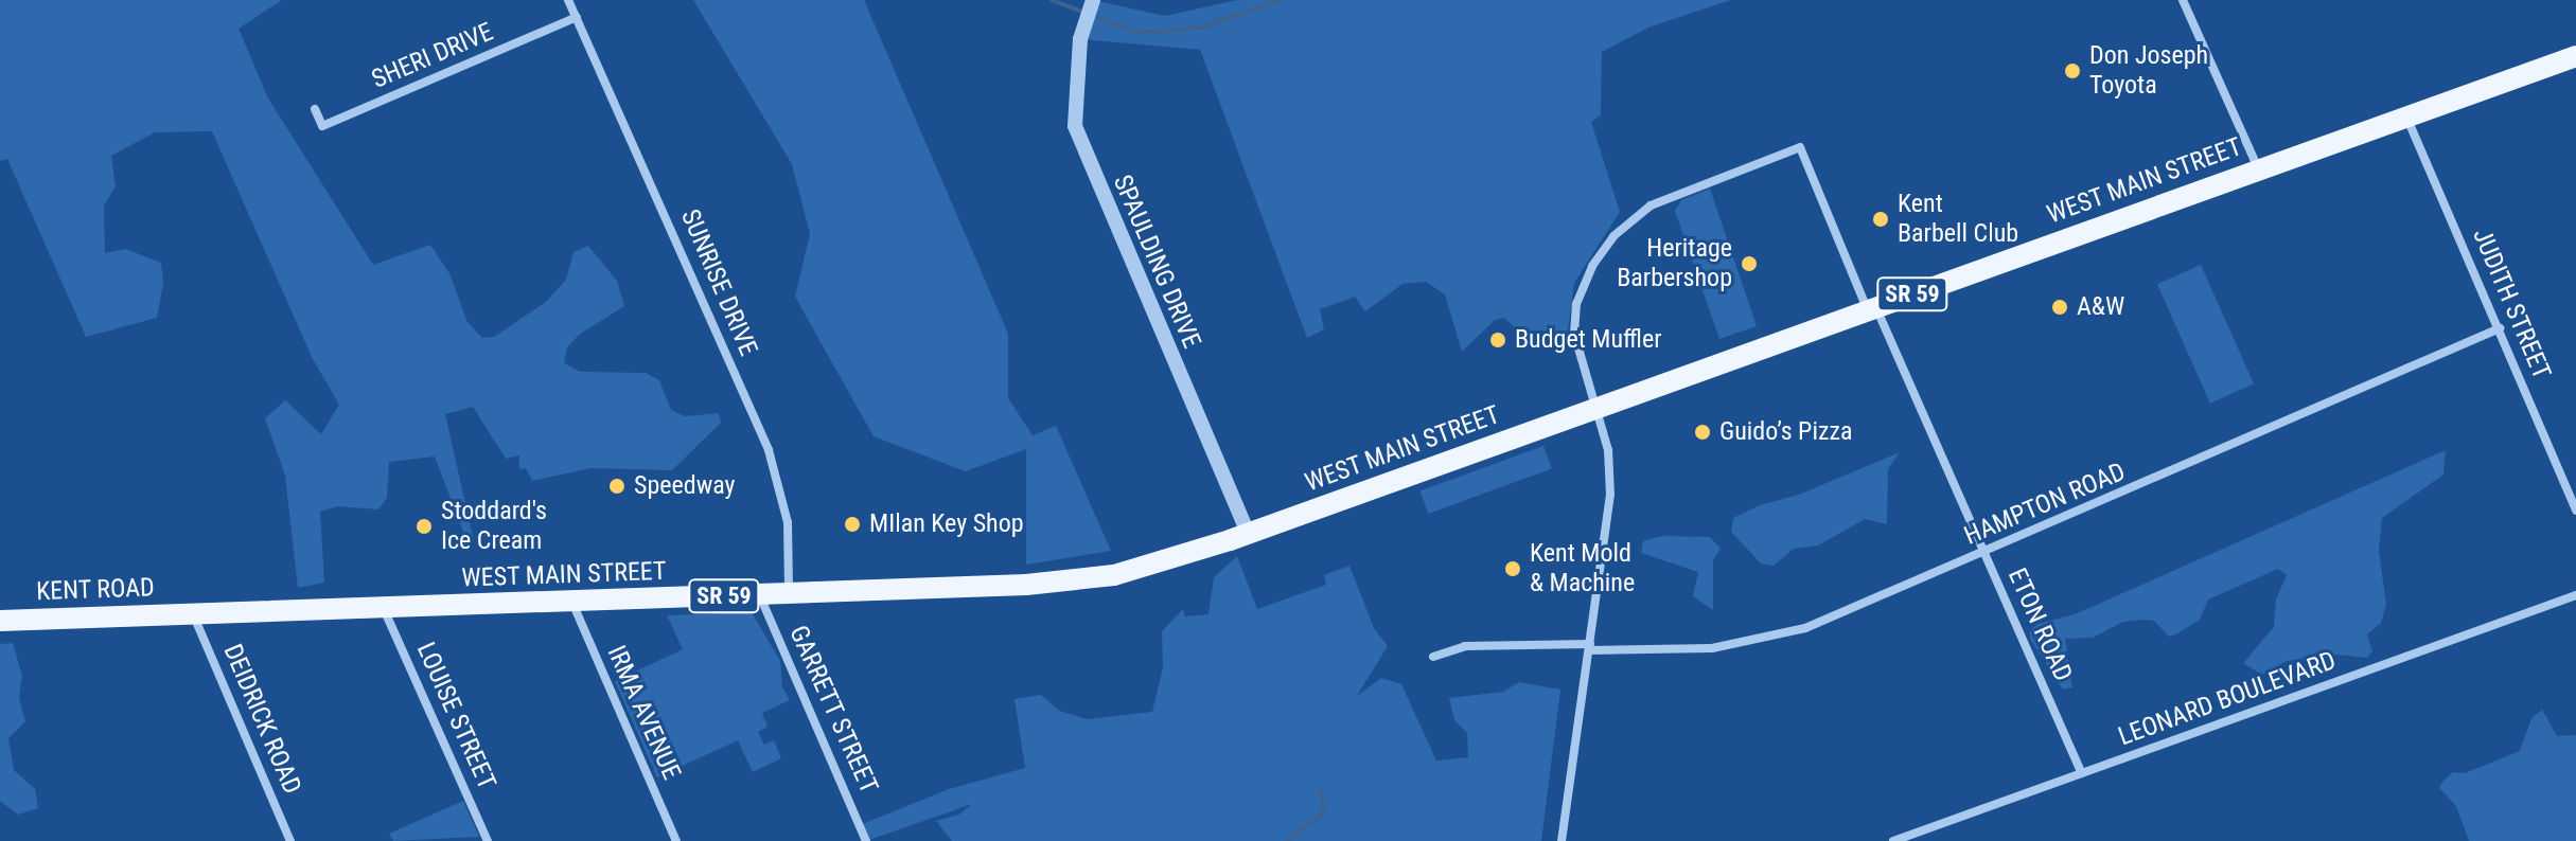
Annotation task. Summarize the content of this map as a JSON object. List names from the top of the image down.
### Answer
{
  "streets": {
    "main road": ["WEST MAIN STREET", "SR 59", "KENT ROAD"],
    "street": [
      "SHERI DRIVE",
      "SPAULDING DRIVE",
      "SUNRISE DRIVE",
      "JUDITH STREET",
      "HAMPTON ROAD",
      "ETON ROAD",
      "LEONARD BOULEVARD",
      "GARRETT STREET",
      "IRMA AVENUE",
      "LOUISE STREET",
      "DEIDRICK ROAD"
    ]
  },
  "crossings": [
    ["SHERI DRIVE", "SUNRISE DRIVE"],
    ["WEST MAIN STREET", "SPAULDING DRIVE"],
    ["WEST MAIN STREET", "SUNRISE DRIVE"],
    ["WEST MAIN STREET", "JUDITH STREET"],
    ["WEST MAIN STREET", "KENT ROAD"],
    ["WEST MAIN STREET", "ETON ROAD"],
    ["WEST MAIN STREET", "GARRETT STREET"],
    ["WEST MAIN STREET", "IRMA AVENUE"],
    ["WEST MAIN STREET", "LOUISE STREET"],
    ["WEST MAIN STREET", "DEIDRICK ROAD"],
    ["JUDITH STREET", "HAMPTON ROAD"],
    ["HAMPTON ROAD", "ETON ROAD"],
    ["KENT ROAD", "DEIDRICK ROAD"],
    ["ETON ROAD", "LEONARD BOULEVARD"]
  ],
  "places": [
    "Don Joseph Toyota",
    "Kent Barbell Club",
    "Heritage Barbershop",
    "A&W",
    "Budget Muffler",
    "Guido’s Pizza",
    "Speedway",
    "MIlan Key Shop",
    "Stoddard's Ice Cream",
    "Kent Mold & Machine"
  ]
}
